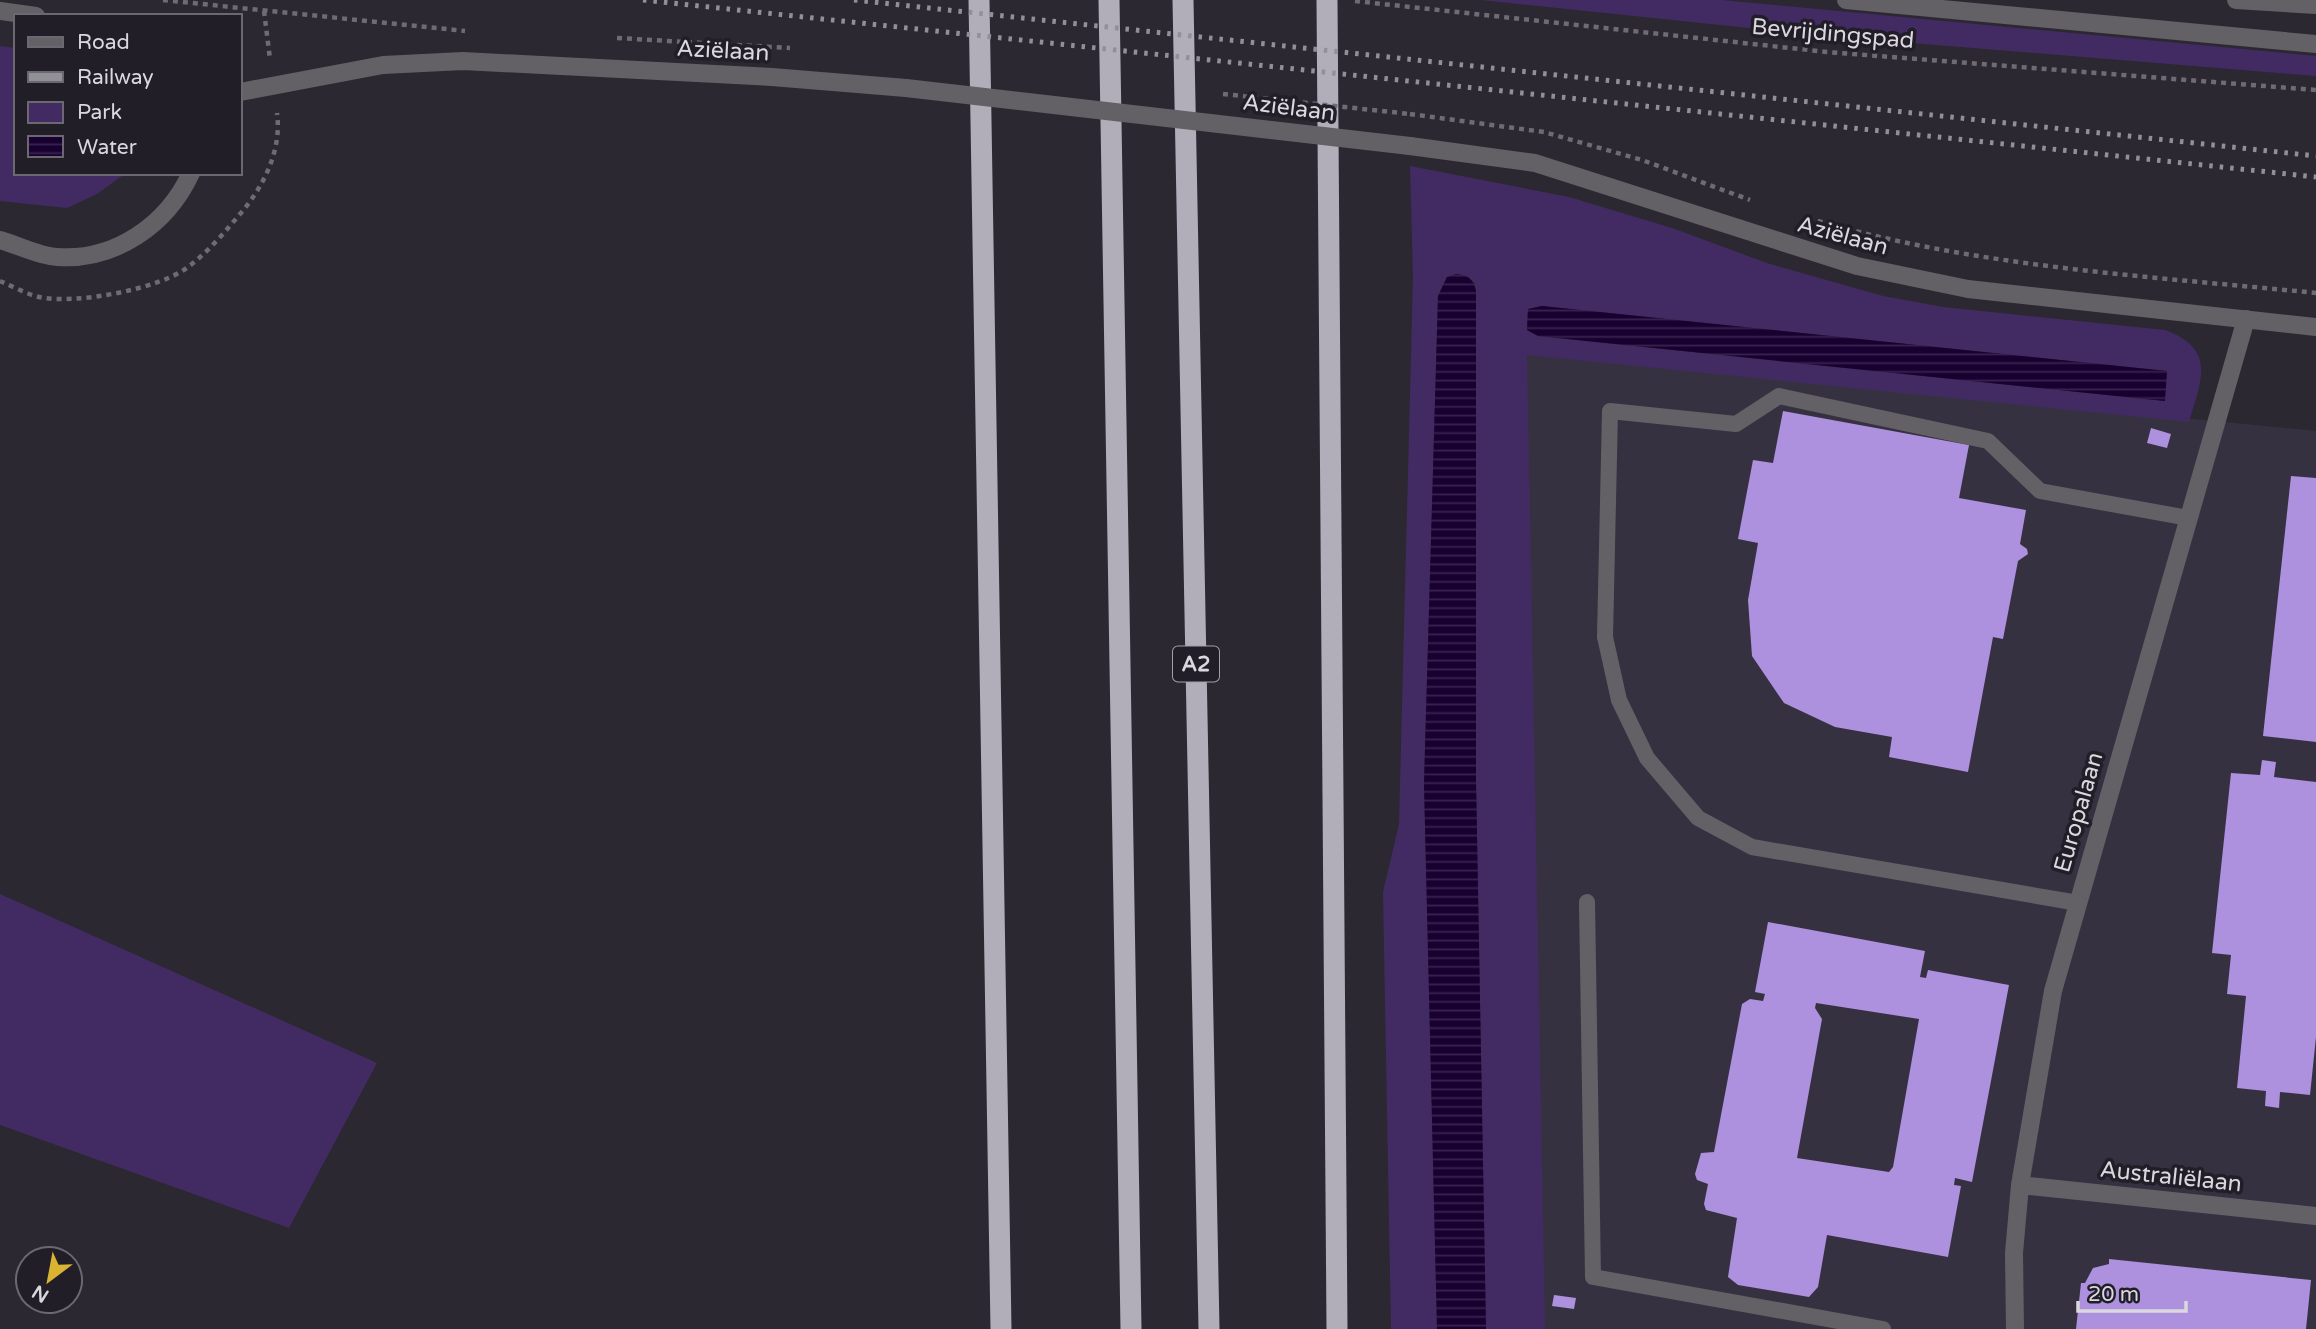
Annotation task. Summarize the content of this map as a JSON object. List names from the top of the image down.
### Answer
{
  "streets": {
    "highway": ["A2"],
    "street": ["Aziëlaan", "Europalaan", "Australiëlaan"],
    "path": ["Bevrijdingspad"]
  },
  "crossings": [
    ["Aziëlaan", "Europalaan"],
    ["Europalaan", "Australiëlaan"]
  ],
  "legend": [
    "Road",
    "Railway",
    "Park",
    "Water"
  ],
  "scale_bar": "20 m",
  "north": "bottom left"
}
